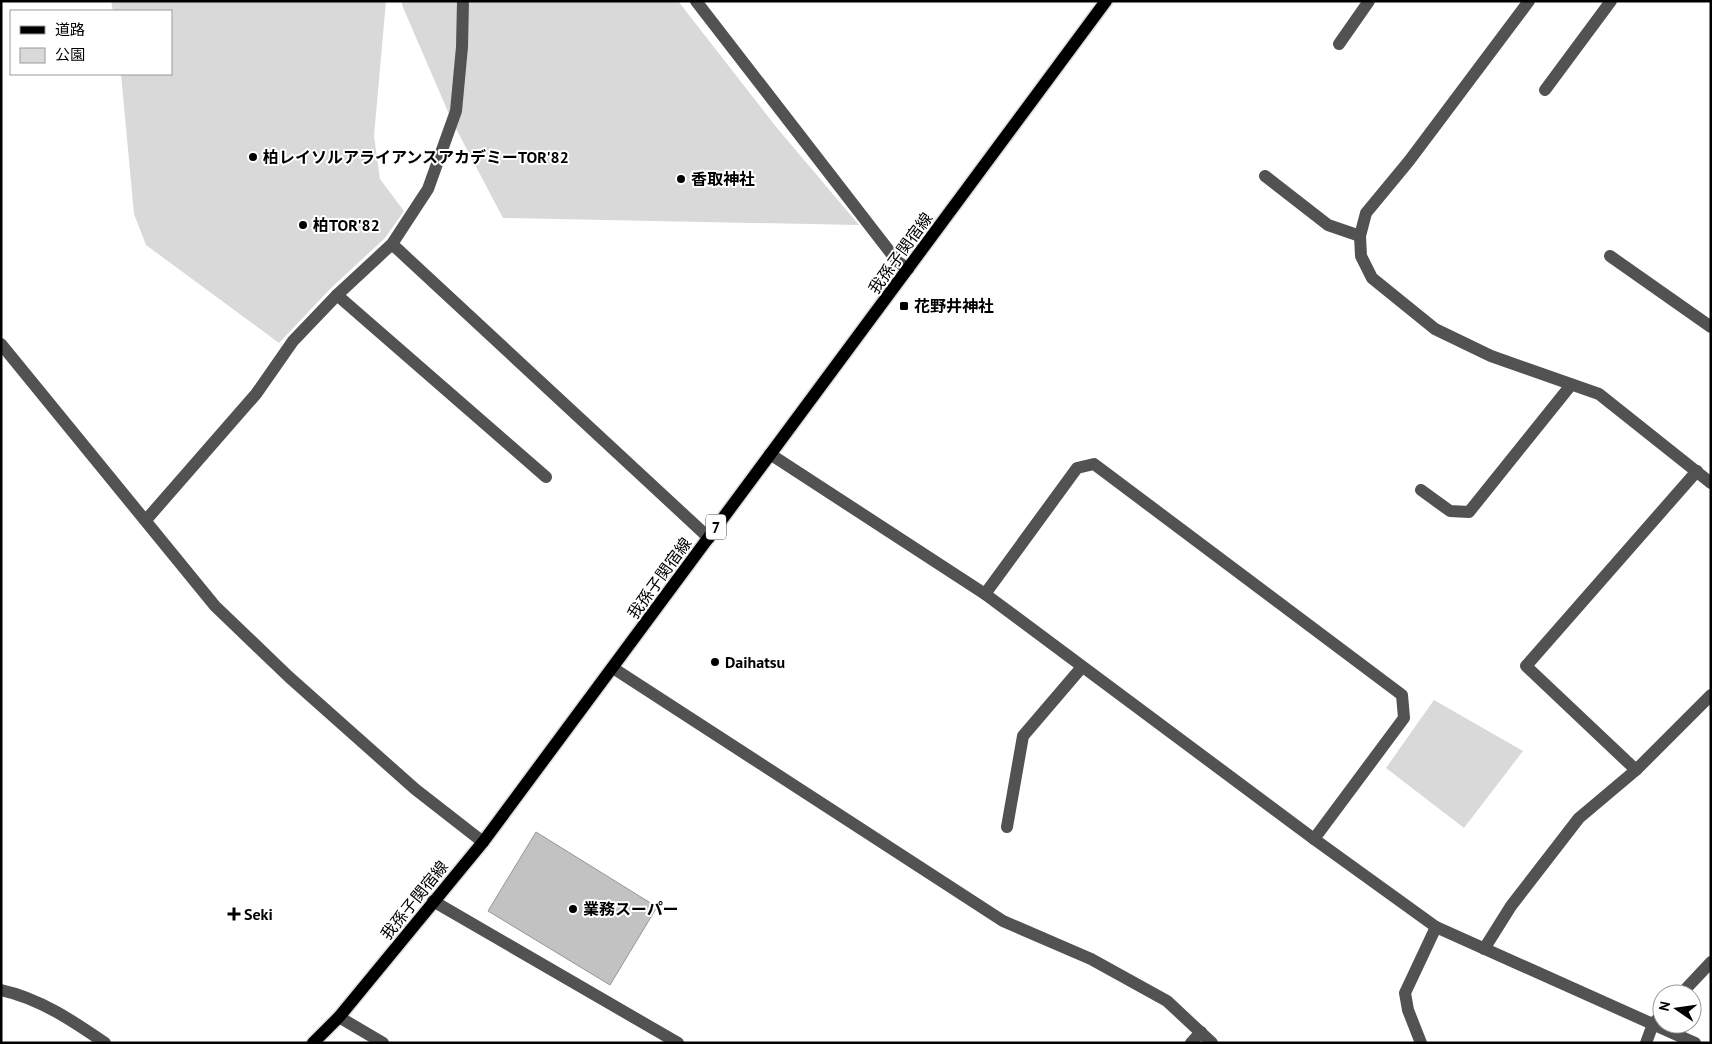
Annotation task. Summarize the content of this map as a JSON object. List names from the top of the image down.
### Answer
{
  "streets": {
    "main road": ["我孫子関宿線", "7"]
  },
  "places": {
    "other": [
      "柏レイソルアライアンスアカデミーTOR'82",
      "香取神社",
      "柏TOR'82",
      "Daihatsu",
      "業務スーパー"
    ],
    "transit": ["花野井神社"],
    "health": ["Seki"]
  },
  "legend": ["道路", "公園"],
  "north": "left"
}
